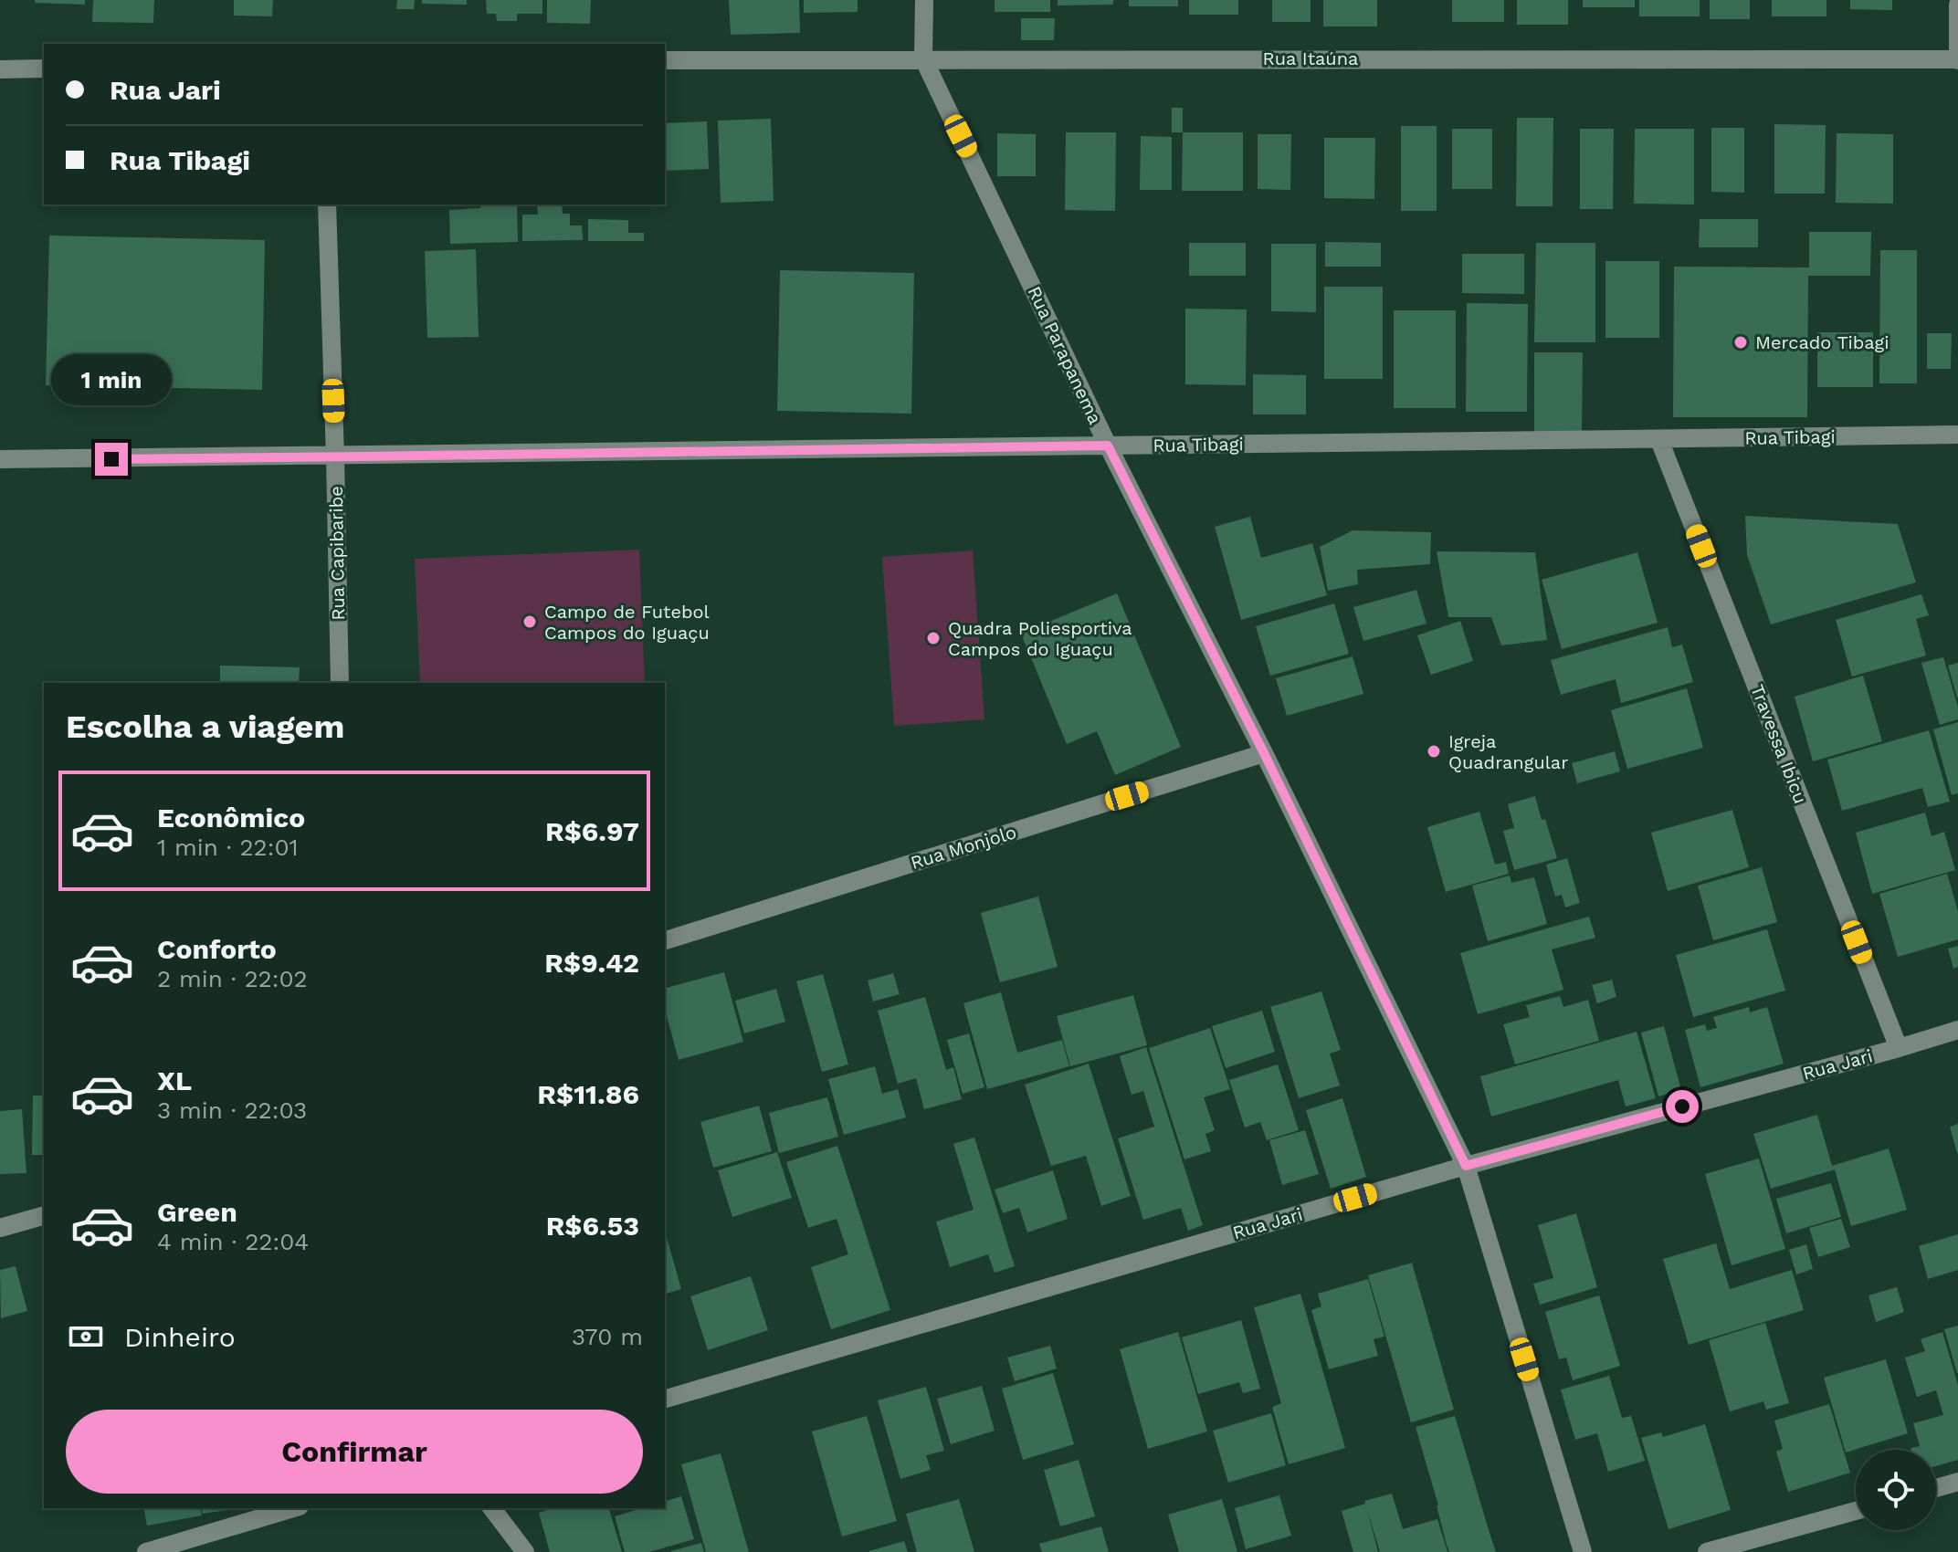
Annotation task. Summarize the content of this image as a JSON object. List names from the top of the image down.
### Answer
{
  "streets": {
    "street": [
      "Rua Itaúna",
      "Rua Parapanema",
      "Rua Tibagi",
      "Rua Capibaribe",
      "Travessa Ibicu",
      "Rua Monjolo",
      "Rua Jari"
    ]
  },
  "crossings": [
    ["Rua Itaúna", "Rua Parapanema"],
    ["Rua Parapanema", "Rua Tibagi"],
    ["Rua Parapanema", "Rua Monjolo"],
    ["Rua Parapanema", "Rua Jari"],
    ["Rua Tibagi", "Rua Capibaribe"],
    ["Rua Tibagi", "Travessa Ibicu"],
    ["Travessa Ibicu", "Rua Jari"]
  ],
  "places": [
    "Mercado Tibagi",
    "Campo de Futebol Campos do Iguaçu",
    "Quadra Poliesportiva Campos do Iguaçu",
    "Igreja Quadrangular"
  ],
  "page": {
    "banner": ["Rua Jari", "Rua Tibagi"],
    "bubble": "1 min",
    "heading": "Escolha a viagem",
    "list": [
      {
        "name": "Econômico",
        "note": "1 min · 22:01",
        "value": "R$6.97"
      },
      {
        "name": "Conforto",
        "note": "2 min · 22:02",
        "value": "R$9.42"
      },
      {
        "name": "XL",
        "note": "3 min · 22:03",
        "value": "R$11.86"
      },
      {
        "name": "Green",
        "note": "4 min · 22:04",
        "value": "R$6.53"
      }
    ],
    "pay": ["Dinheiro", "370 m"],
    "buttons": "Confirmar"
  }
}
